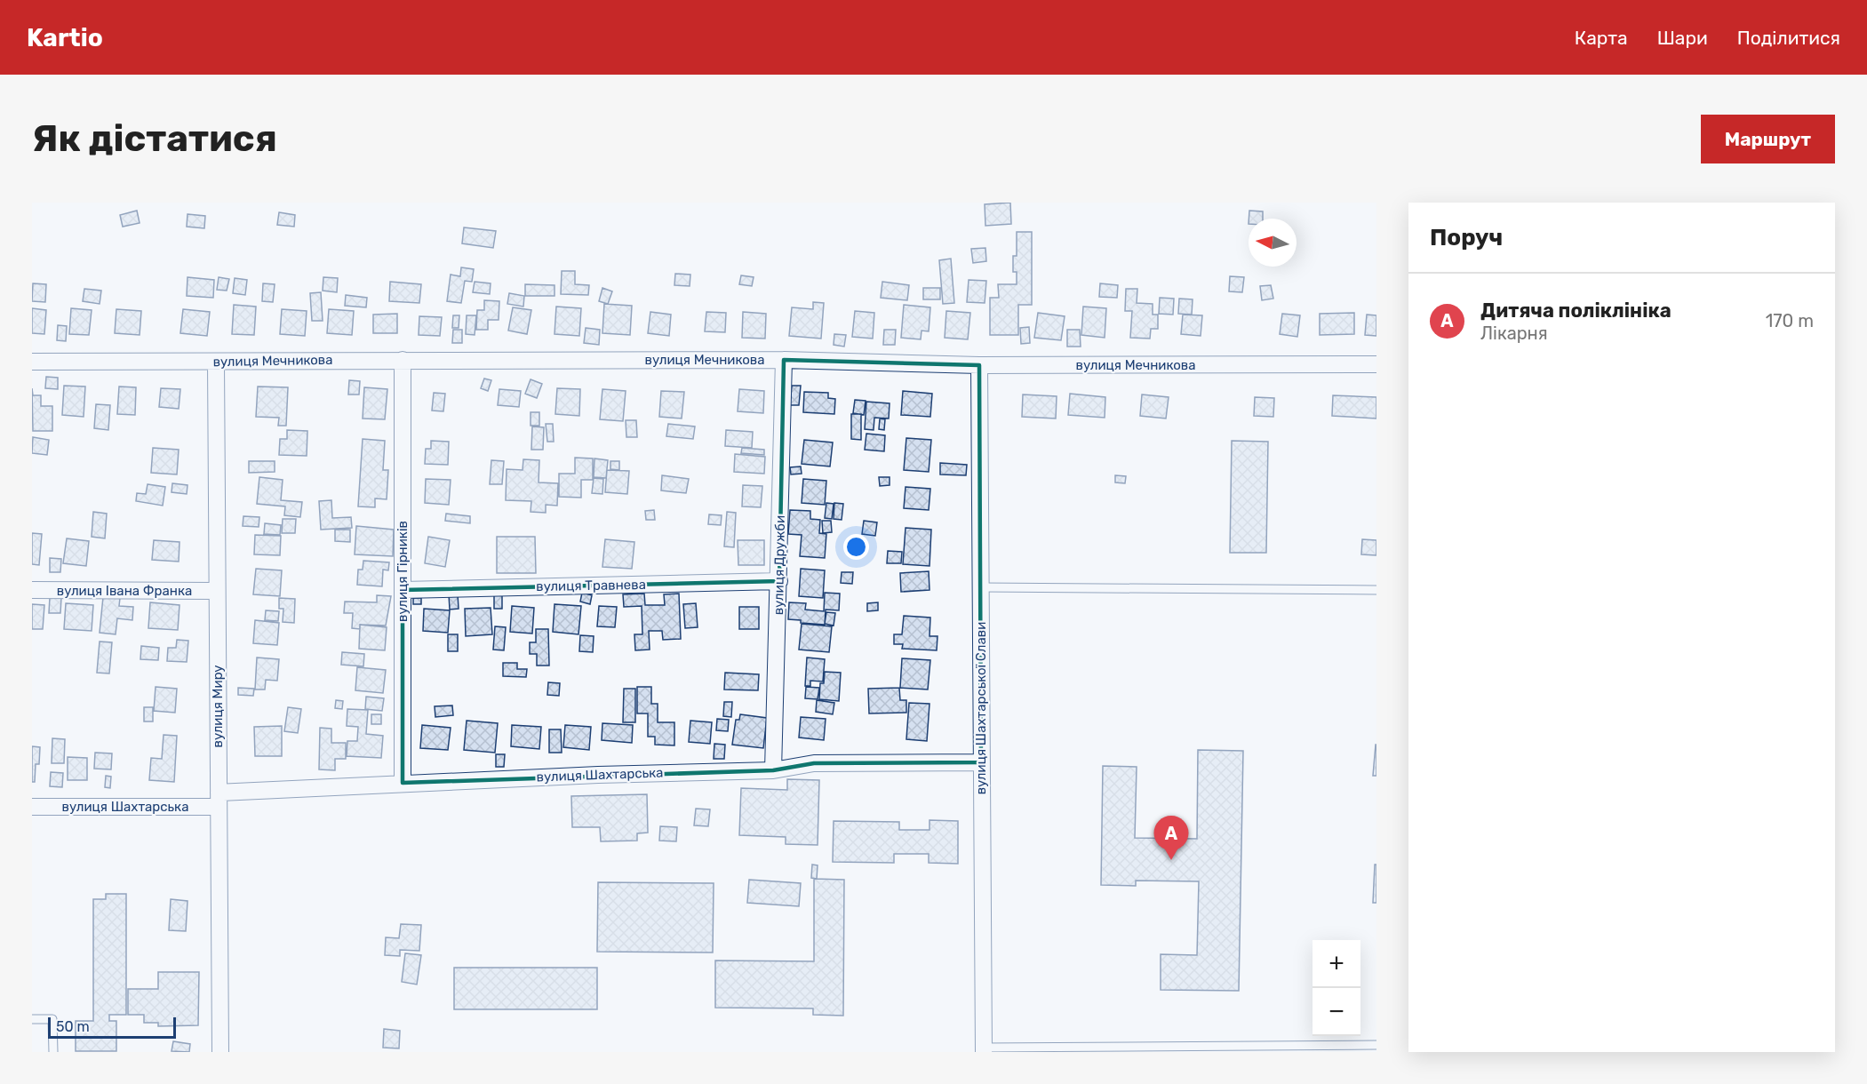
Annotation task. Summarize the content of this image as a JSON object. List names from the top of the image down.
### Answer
{
  "streets": {
    "street": [
      "вулиця Мечникова",
      "вулиця Дружби",
      "вулиця Гірників",
      "вулиця Травнева",
      "вулиця Івана Франка",
      "вулиця Миру",
      "вулиця Шахтарської Слави",
      "вулиця Шахтарська"
    ]
  },
  "crossings": [
    ["вулиця Мечникова", "вулиця Дружби"],
    ["вулиця Мечникова", "вулиця Гірників"],
    ["вулиця Мечникова", "вулиця Миру"],
    ["вулиця Мечникова", "вулиця Шахтарської Слави"],
    ["вулиця Дружби", "вулиця Травнева"],
    ["вулиця Дружби", "вулиця Шахтарська"],
    ["вулиця Гірників", "вулиця Травнева"],
    ["вулиця Гірників", "вулиця Шахтарська"],
    ["вулиця Івана Франка", "вулиця Миру"],
    ["вулиця Миру", "вулиця Шахтарська"],
    ["вулиця Шахтарської Слави", "вулиця Шахтарська"]
  ],
  "scale_bar": "50 m",
  "north": "left",
  "page": {
    "header": "Kartio",
    "nav": ["Карта", "Шари", "Поділитися"],
    "buttons": "Маршрут",
    "title": "Як дістатися",
    "heading": "Поруч",
    "list": [
      {
        "mark": "A",
        "name": "Дитяча поліклініка",
        "note": "Лікарня",
        "value": "170 m"
      }
    ],
    "pins": "A",
    "map_buttons": ["+", "−"],
    "scale": "50 m"
  }
}
